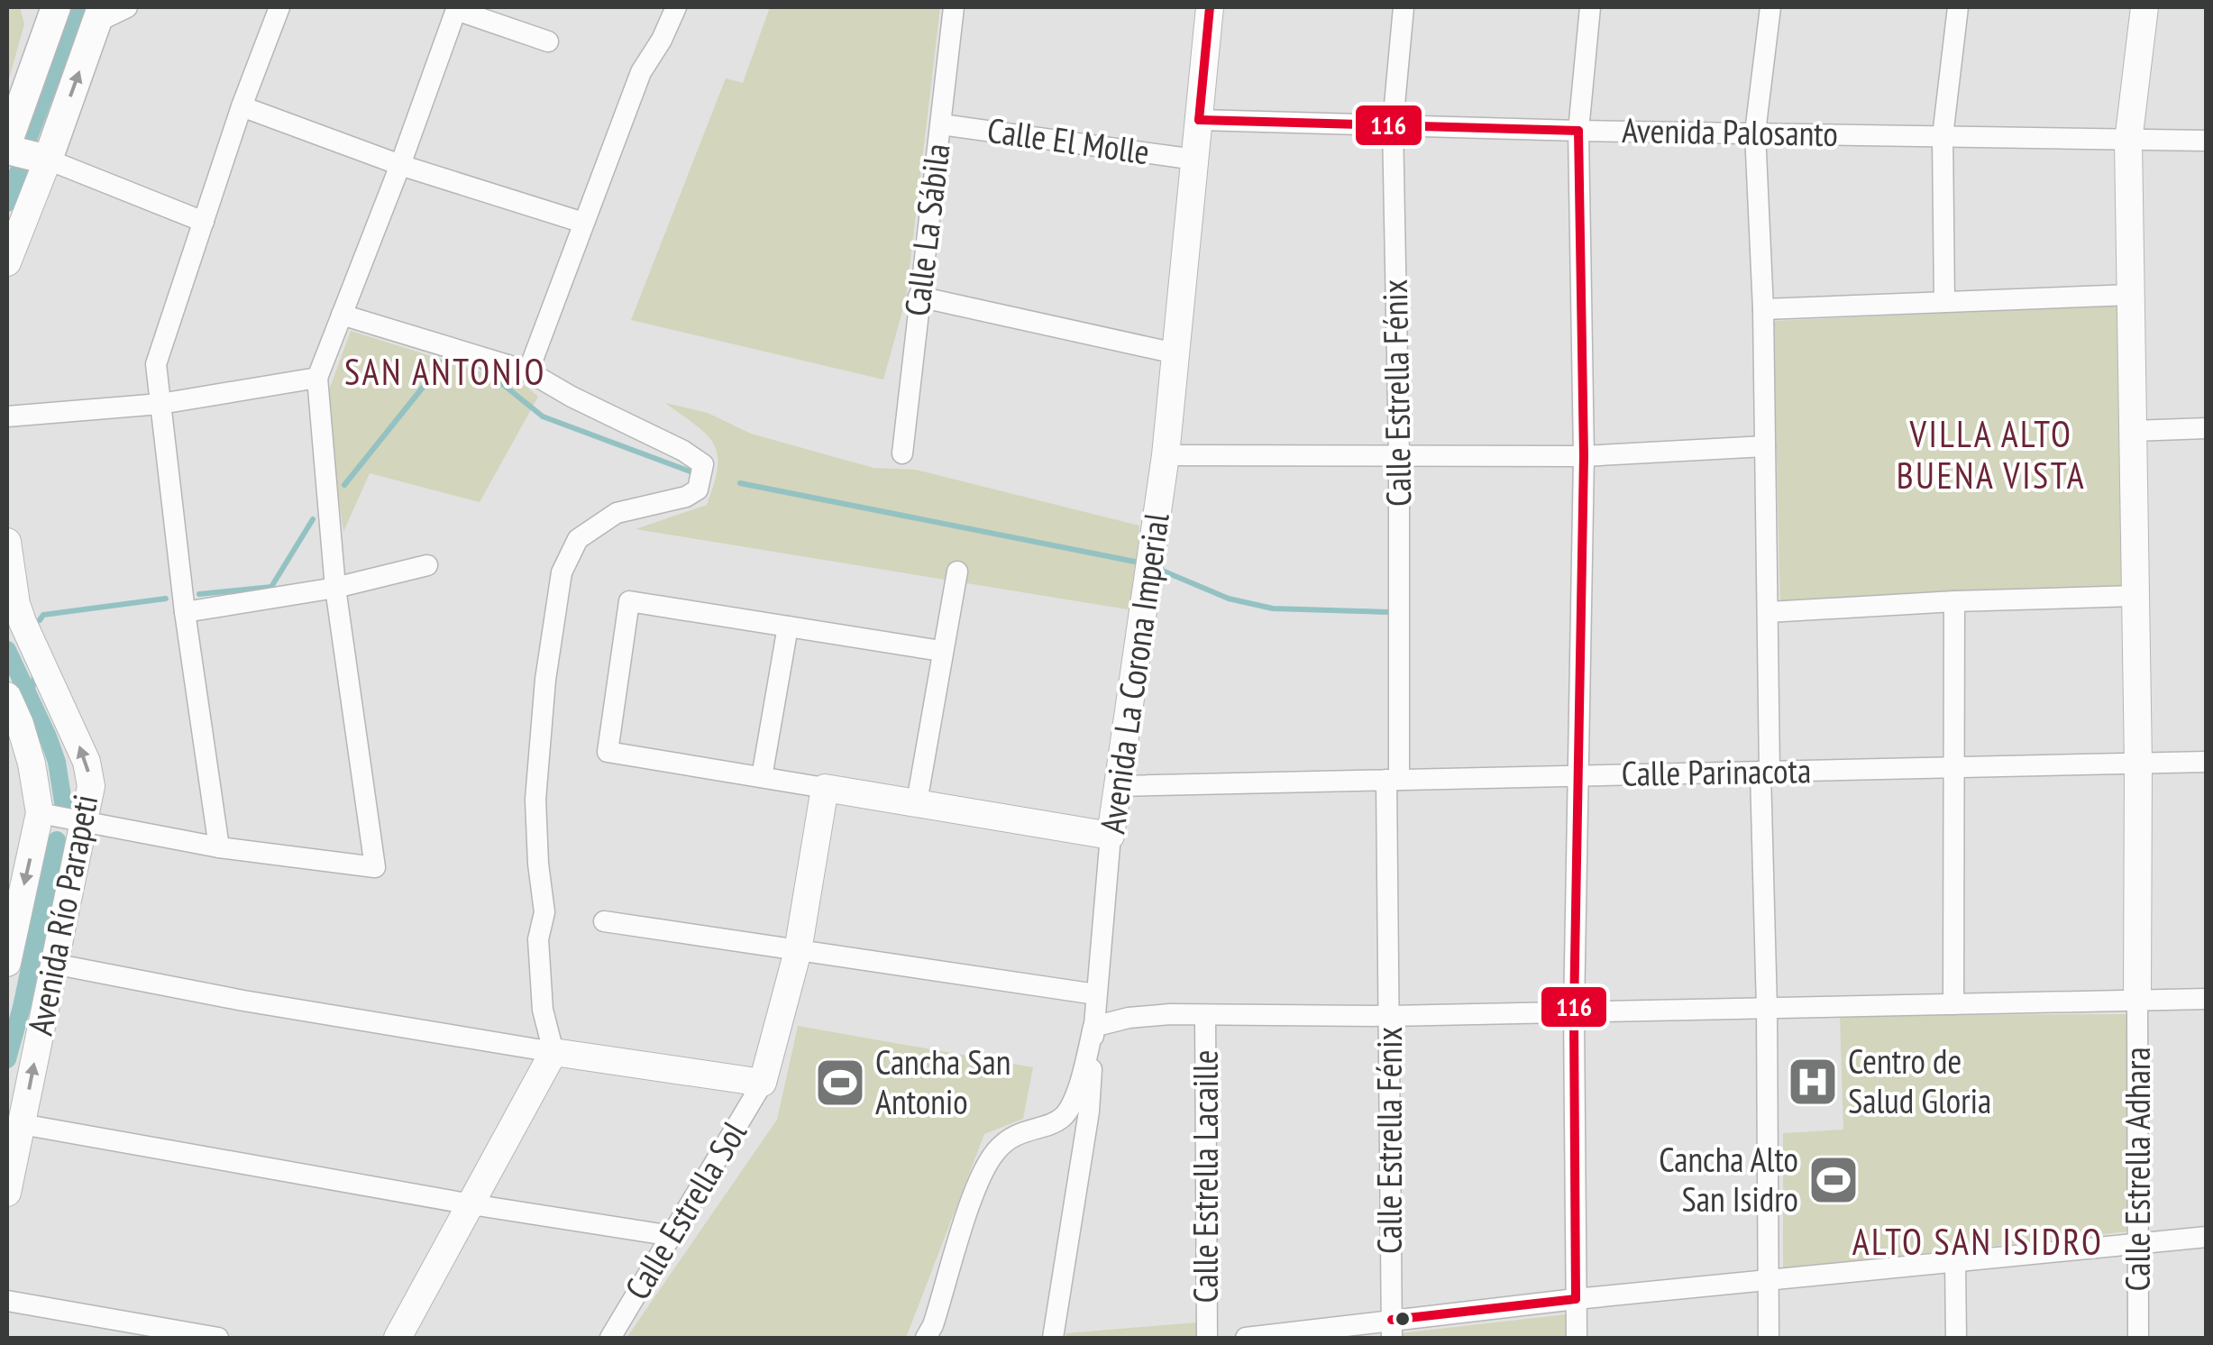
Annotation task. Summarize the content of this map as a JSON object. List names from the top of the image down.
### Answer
{
  "streets": {
    "street": [
      "Avenida Palosanto",
      "Calle El Molle",
      "Calle La Sábila",
      "Calle Estrella Fénix",
      "Avenida La Corona Imperial",
      "Calle Parinacota",
      "Avenida Río Parapeti",
      "Calle Estrella Adhara",
      "Calle Estrella Lacaille",
      "Calle Estrella Sol"
    ]
  },
  "crossings": [
    ["Avenida Palosanto", "Calle Estrella Fénix"],
    ["Avenida Palosanto", "Avenida La Corona Imperial"],
    ["Calle El Molle", "Calle La Sábila"],
    ["Calle El Molle", "Avenida La Corona Imperial"],
    ["Calle Estrella Fénix", "Calle Parinacota"],
    ["Avenida La Corona Imperial", "Calle Parinacota"]
  ],
  "districts": ["SAN ANTONIO", "VILLA ALTO BUENA VISTA", "ALTO SAN ISIDRO"],
  "places": {
    "hospital": ["Centro de Salud Gloria"],
    "sports": ["Cancha San Antonio", "Cancha Alto San Isidro"]
  },
  "lines": ["transit line 116"]
}
